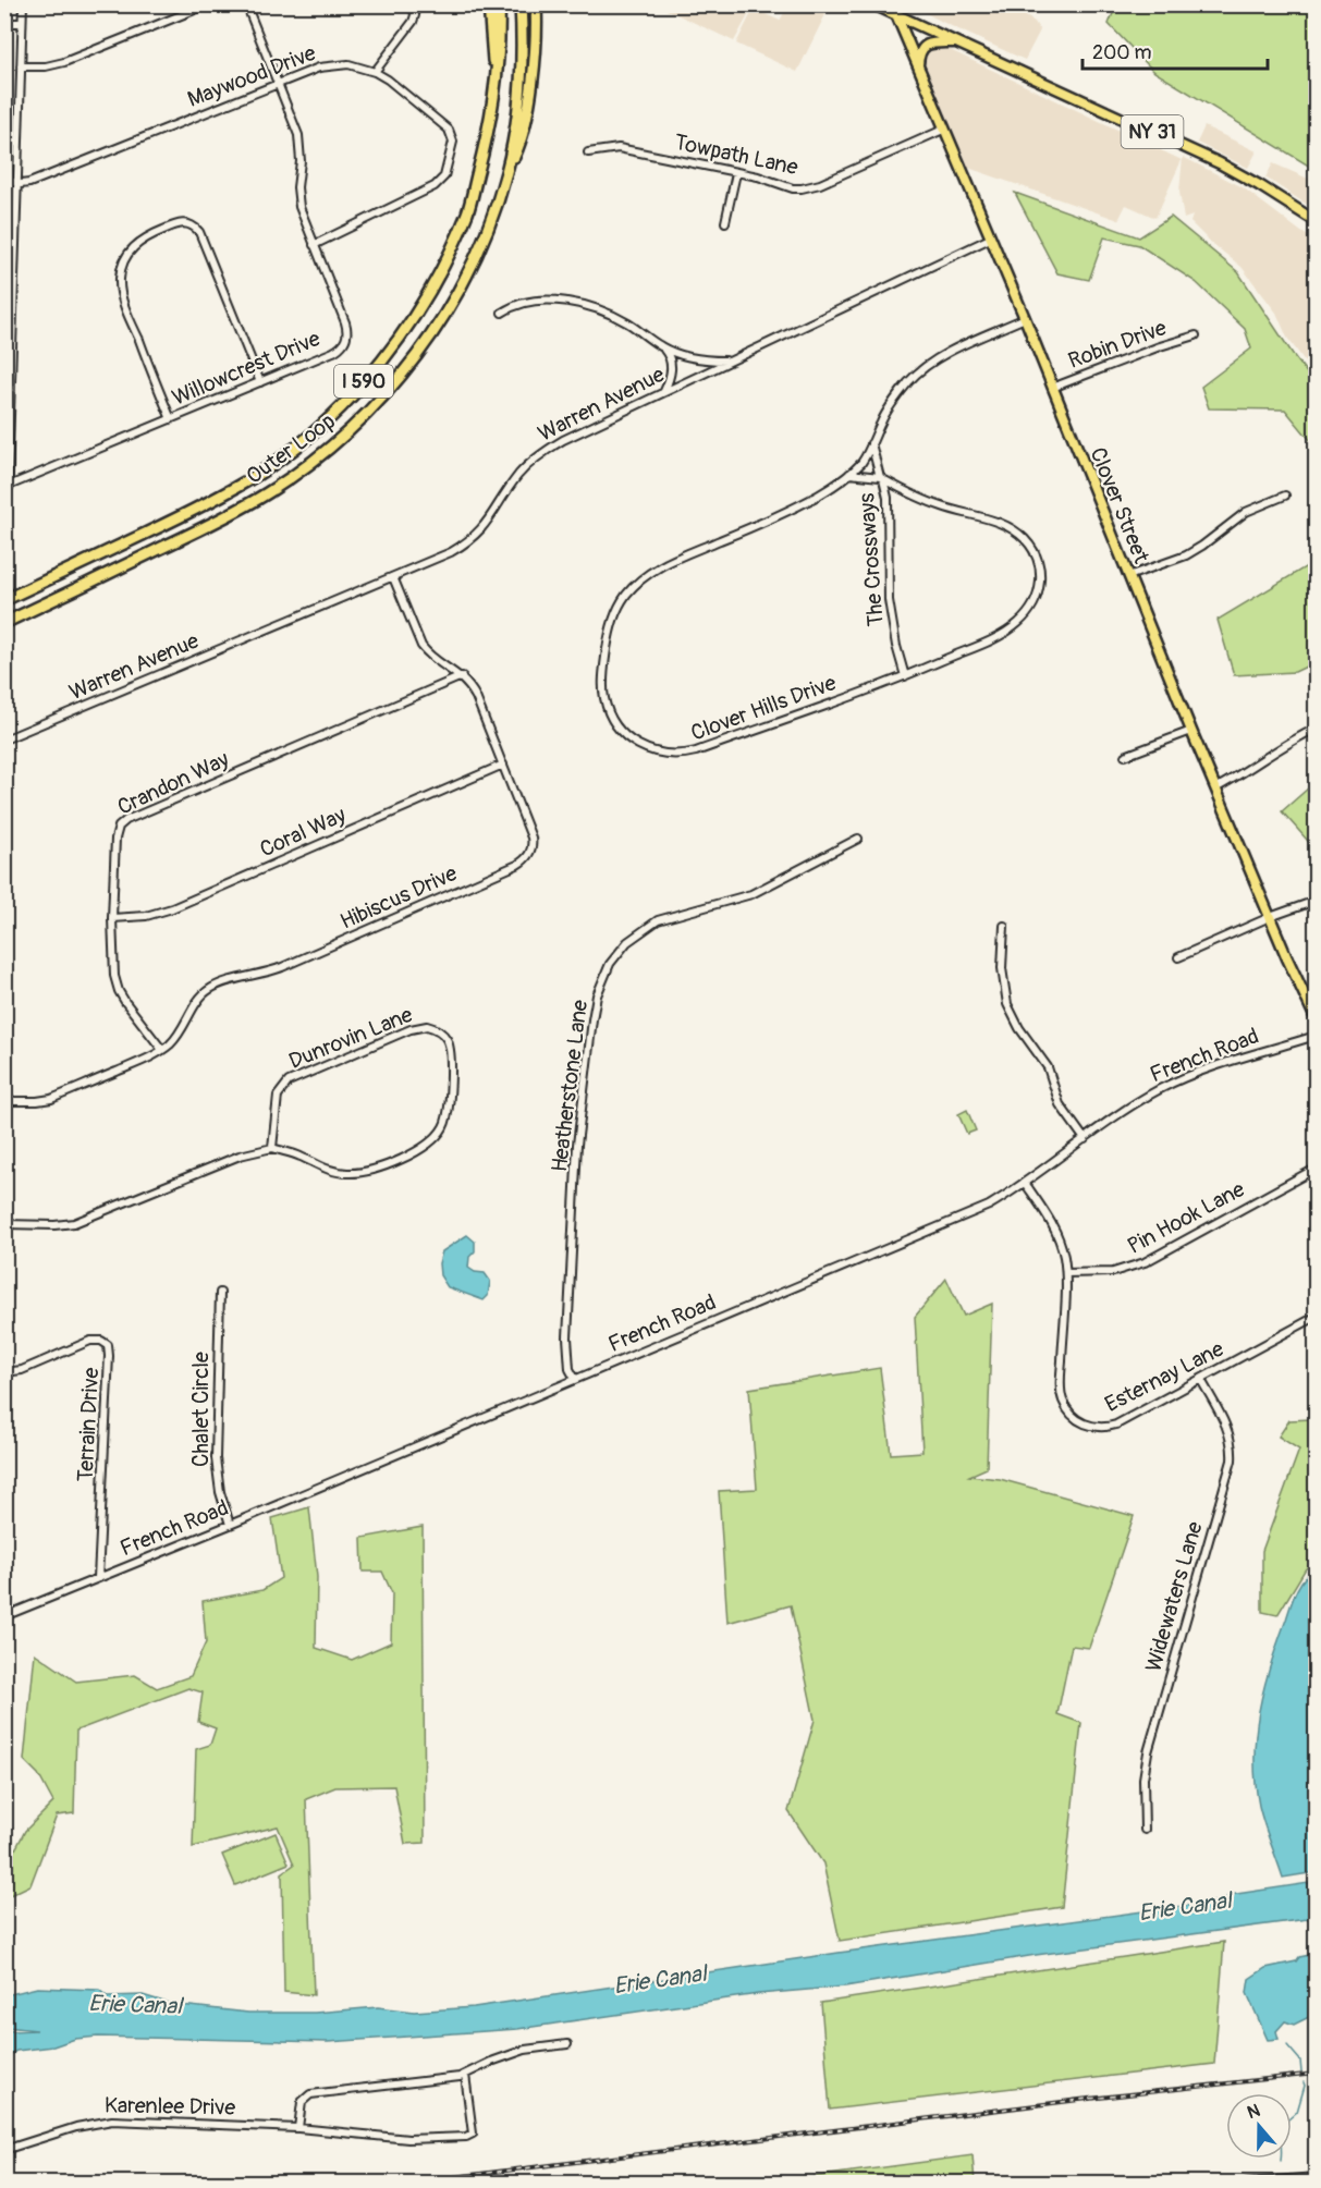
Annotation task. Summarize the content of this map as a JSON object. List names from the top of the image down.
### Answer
{
  "streets": {
    "highway": ["I 590", "Outer Loop"],
    "main road": ["NY 31", "Clover Street"],
    "street": [
      "Maywood Drive",
      "Towpath Lane",
      "Robin Drive",
      "Willowcrest Drive",
      "Warren Avenue",
      "The Crossways",
      "Clover Hills Drive",
      "Crandon Way",
      "Coral Way",
      "Hibiscus Drive",
      "Dunrovin Lane",
      "French Road",
      "Heatherstone Lane",
      "Pin Hook Lane",
      "Esternay Lane",
      "Chalet Circle",
      "Terrain Drive",
      "Widewaters Lane",
      "Karenlee Drive"
    ]
  },
  "crossings": [
    ["Maywood Drive", "Willowcrest Drive"],
    ["NY 31", "Clover Street"],
    ["Towpath Lane", "Clover Street"],
    ["Robin Drive", "Clover Street"],
    ["Warren Avenue", "Clover Street"],
    ["Warren Avenue", "Hibiscus Drive"],
    ["Clover Street", "Clover Hills Drive"],
    ["The Crossways", "Clover Hills Drive"],
    ["Crandon Way", "Coral Way"],
    ["Crandon Way", "Hibiscus Drive"],
    ["Coral Way", "Hibiscus Drive"],
    ["French Road", "Heatherstone Lane"],
    ["French Road", "Esternay Lane"],
    ["French Road", "Chalet Circle"],
    ["French Road", "Terrain Drive"],
    ["Pin Hook Lane", "Esternay Lane"],
    ["Esternay Lane", "Widewaters Lane"]
  ],
  "water": ["Erie Canal"],
  "scale_bar": "200 m",
  "north": "top"
}
